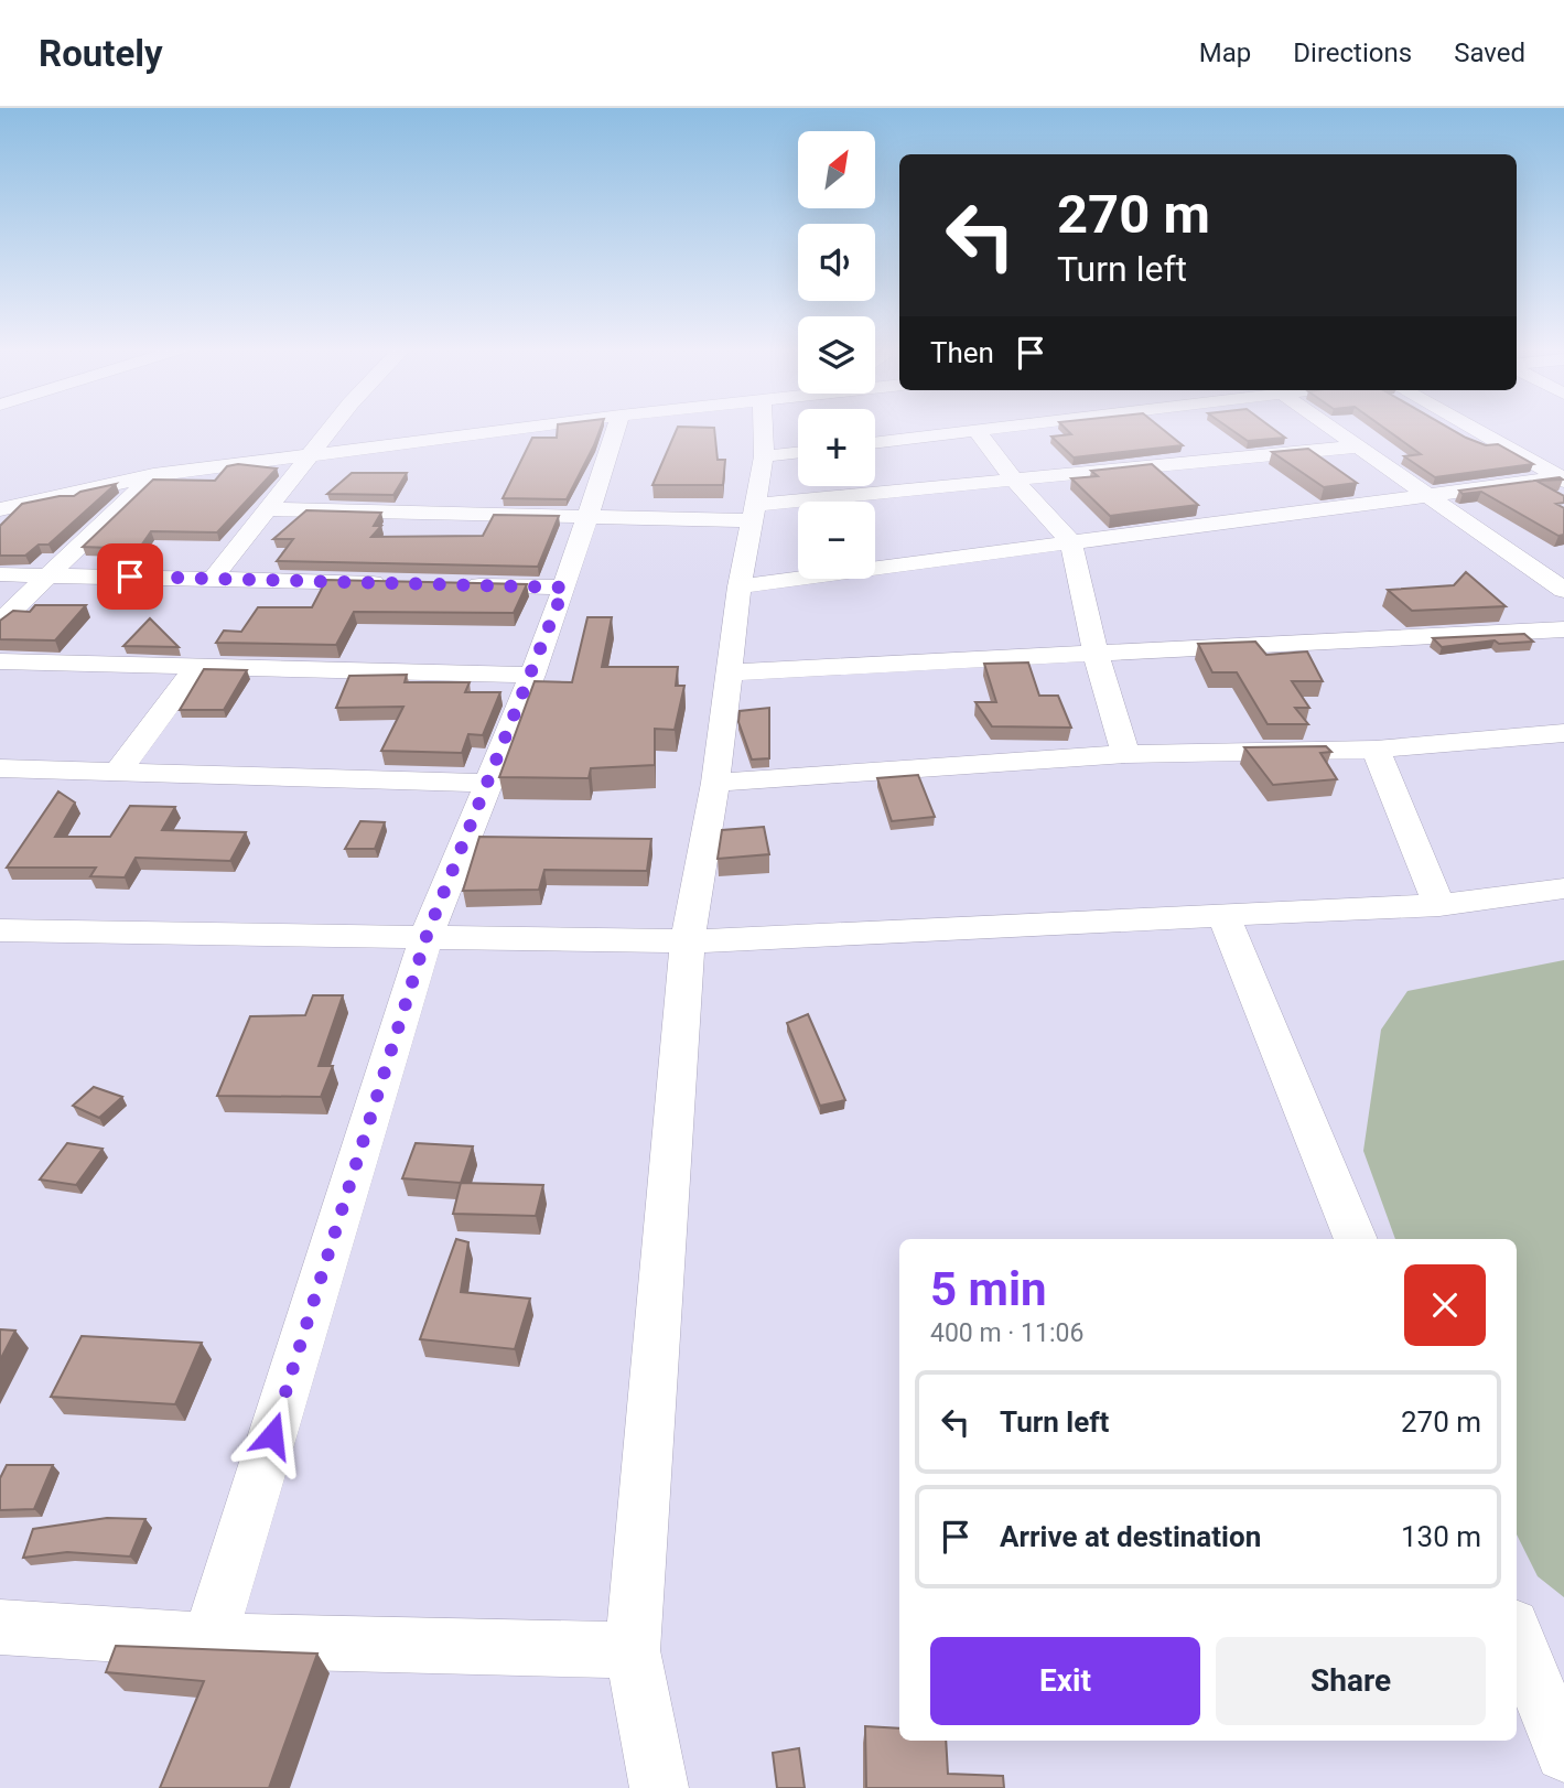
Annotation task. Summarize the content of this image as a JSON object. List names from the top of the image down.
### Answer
{
  "north": "top right",
  "page": {
    "header": "Routely",
    "nav": ["Map", "Directions", "Saved"],
    "map_buttons": ["+", "−"],
    "turn": ["270 m", "Turn left"],
    "then": "Then",
    "heading": ["5 min", "400 m · 11:06"],
    "list": [
      {
        "name": "Turn left",
        "value": "270 m"
      },
      {
        "name": "Arrive at destination",
        "value": "130 m"
      }
    ],
    "buttons": ["Exit", "Share"]
  }
}
